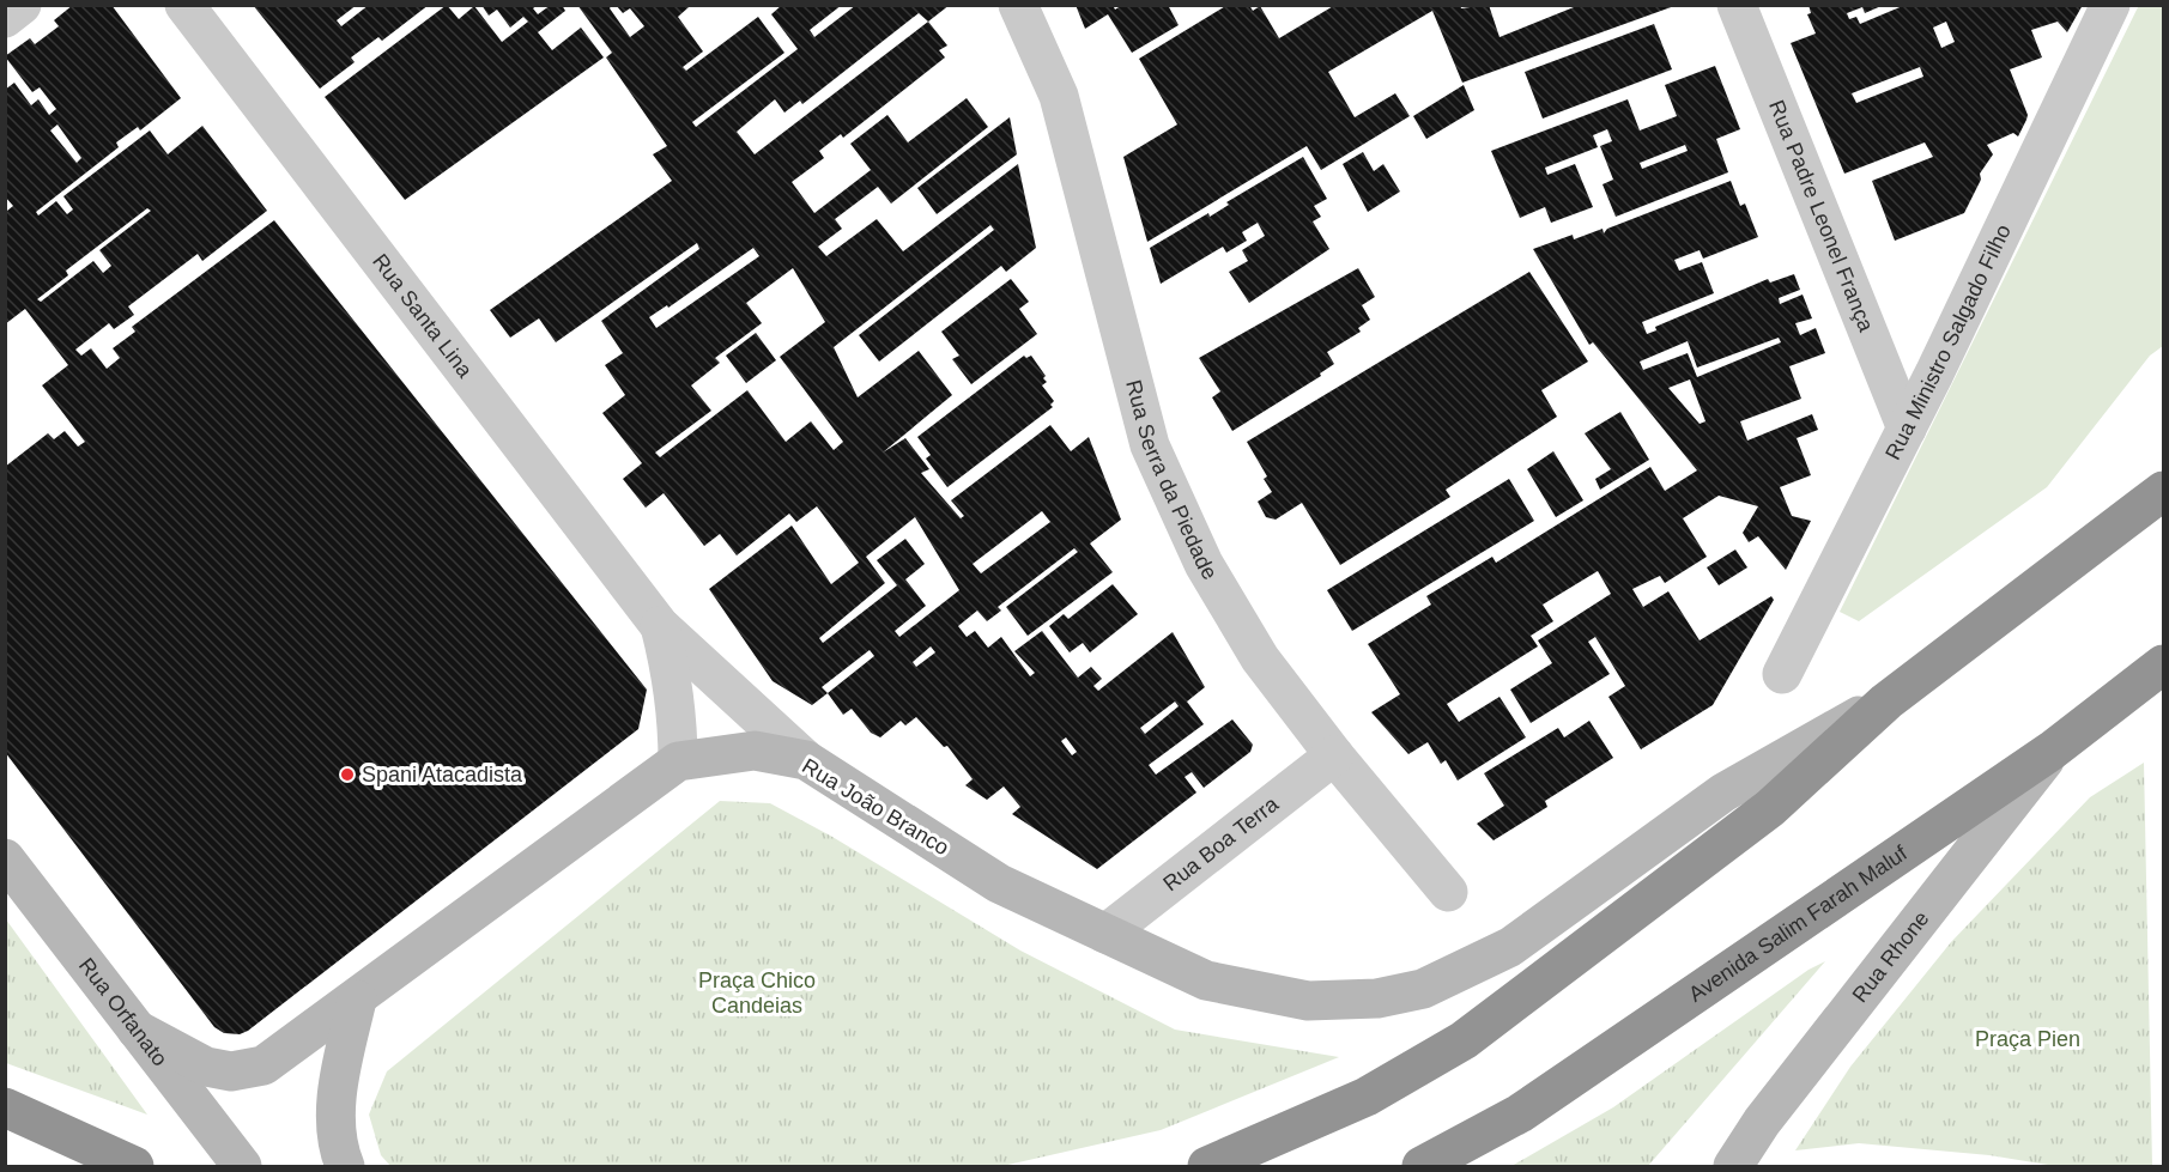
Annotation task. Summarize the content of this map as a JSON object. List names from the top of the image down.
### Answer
{
  "streets": {
    "highway": ["Avenida Salim Farah Maluf"],
    "main road": ["Rua João Branco", "Rua Rhone", "Rua Orfanato"],
    "street": [
      "Rua Padre Leonel França",
      "Rua Santa Lina",
      "Rua Ministro Salgado Filho",
      "Rua Serra da Piedade",
      "Rua Boa Terra"
    ]
  },
  "crossings": [
    ["Rua Padre Leonel França", "Rua Ministro Salgado Filho"],
    ["Rua Santa Lina", "Rua João Branco"],
    ["Rua Serra da Piedade", "Rua Boa Terra"],
    ["Rua João Branco", "Rua Boa Terra"],
    ["Rua João Branco", "Rua Orfanato"],
    ["Avenida Salim Farah Maluf", "Rua Rhone"]
  ],
  "parks": ["Praça Chico Candeias", "Praça Pien"],
  "places": ["Spani Atacadista"]
}
